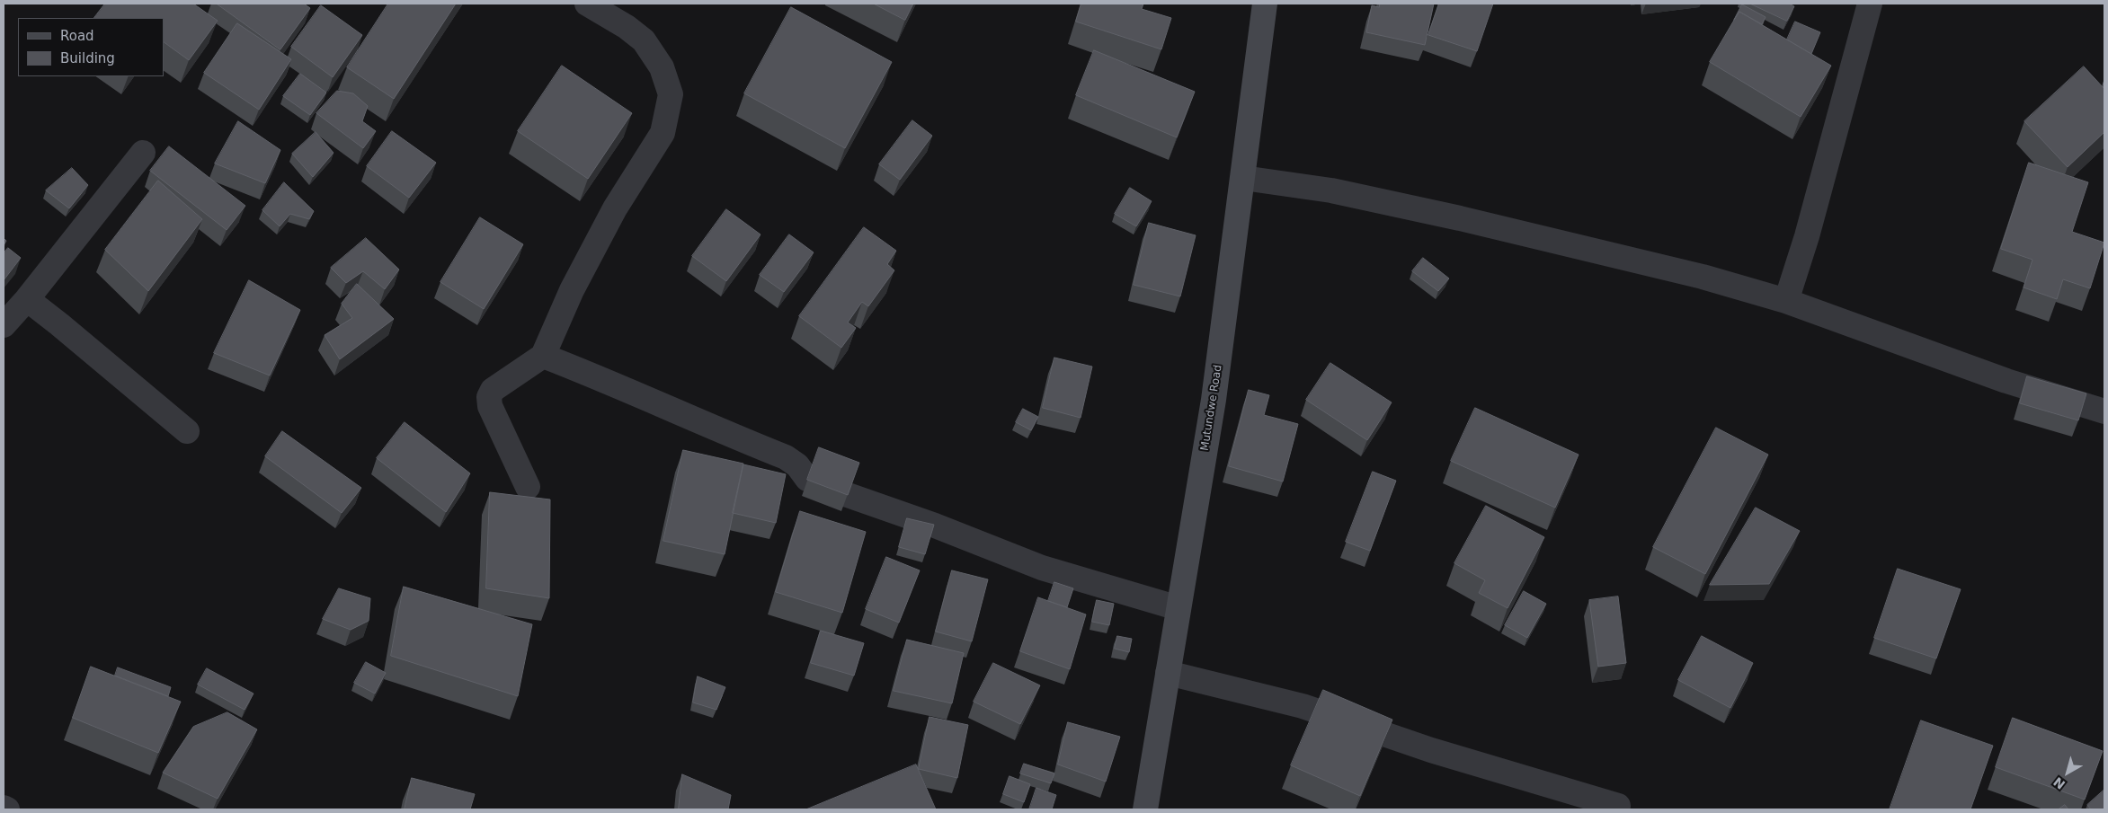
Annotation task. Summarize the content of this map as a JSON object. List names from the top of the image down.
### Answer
{
  "streets": {
    "main road": ["Mutundwe Road"]
  },
  "legend": ["Road", "Building"],
  "north": "bottom left"
}
